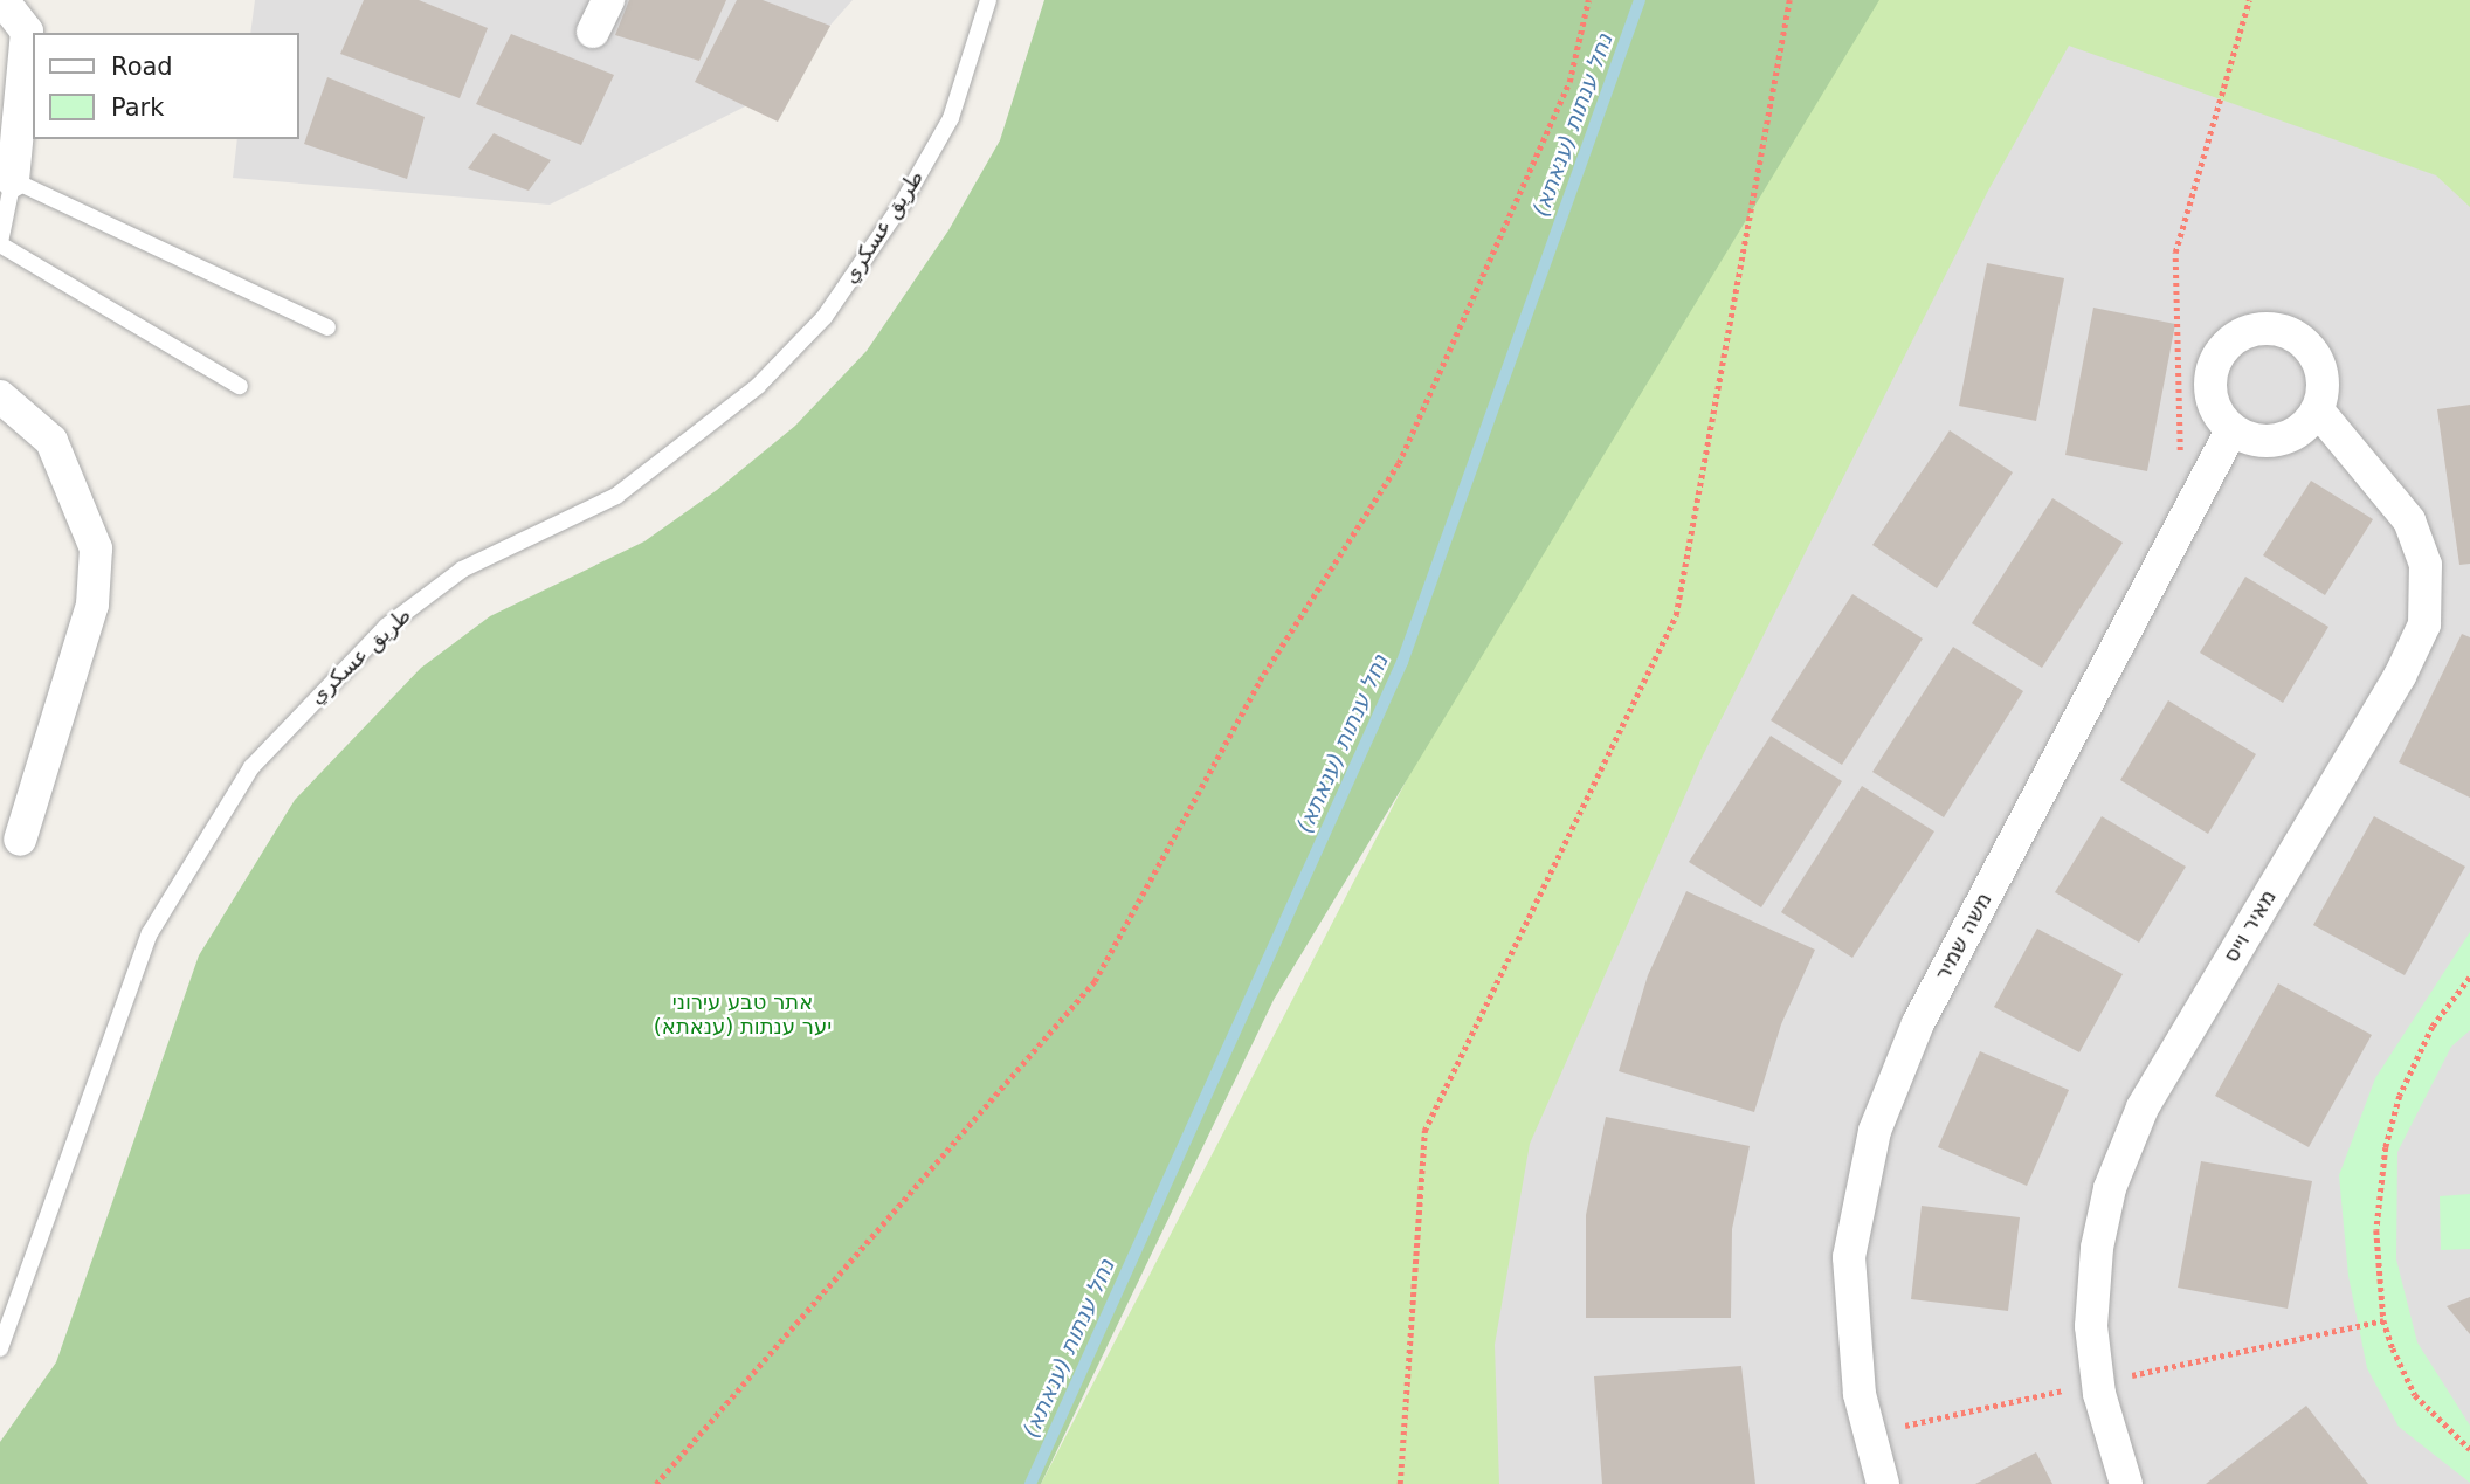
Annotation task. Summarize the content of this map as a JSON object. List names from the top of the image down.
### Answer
{
  "streets": {
    "street": ["מאיר וייס", "משה שמיר"],
    "lane": ["طريق عسكري"]
  },
  "crossings": [
    ["מאיר וייס", "משה שמיר"]
  ],
  "water": ["נחל ענתות (ענאתא)"],
  "parks": ["אתר טבע עירוני יער ענתות (ענאתא)"],
  "legend": ["Road", "Park"]
}
